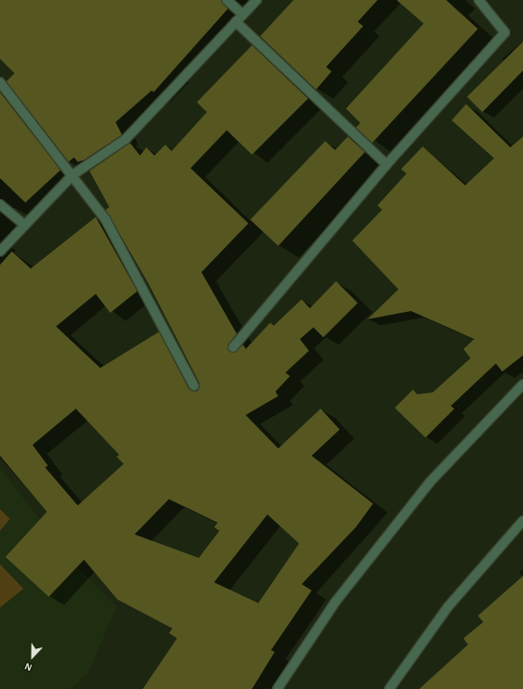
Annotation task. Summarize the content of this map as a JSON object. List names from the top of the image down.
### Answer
{
  "north": "bottom"
}
